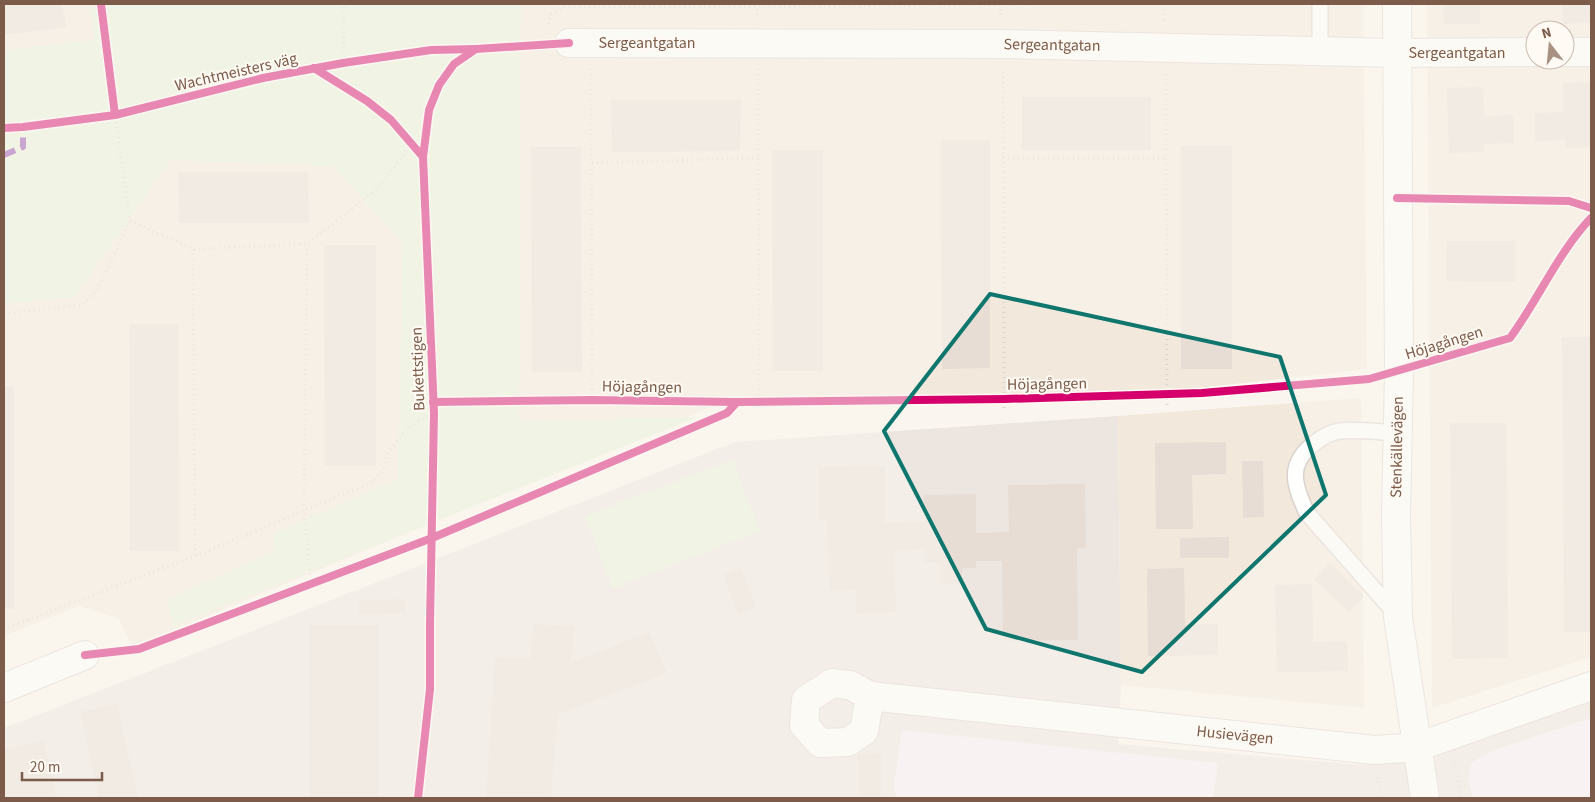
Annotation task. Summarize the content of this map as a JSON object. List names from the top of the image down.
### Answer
{
  "streets": {
    "street": ["Sergeantgatan", "Stenkällevägen", "Husievägen"],
    "cycle path": ["Wachtmeisters väg", "Höjagången", "Bukettstigen"]
  },
  "crossings": [
    ["Sergeantgatan", "Stenkällevägen"],
    ["Stenkällevägen", "Husievägen"]
  ],
  "scale_bar": "20 m",
  "north": "top"
}
